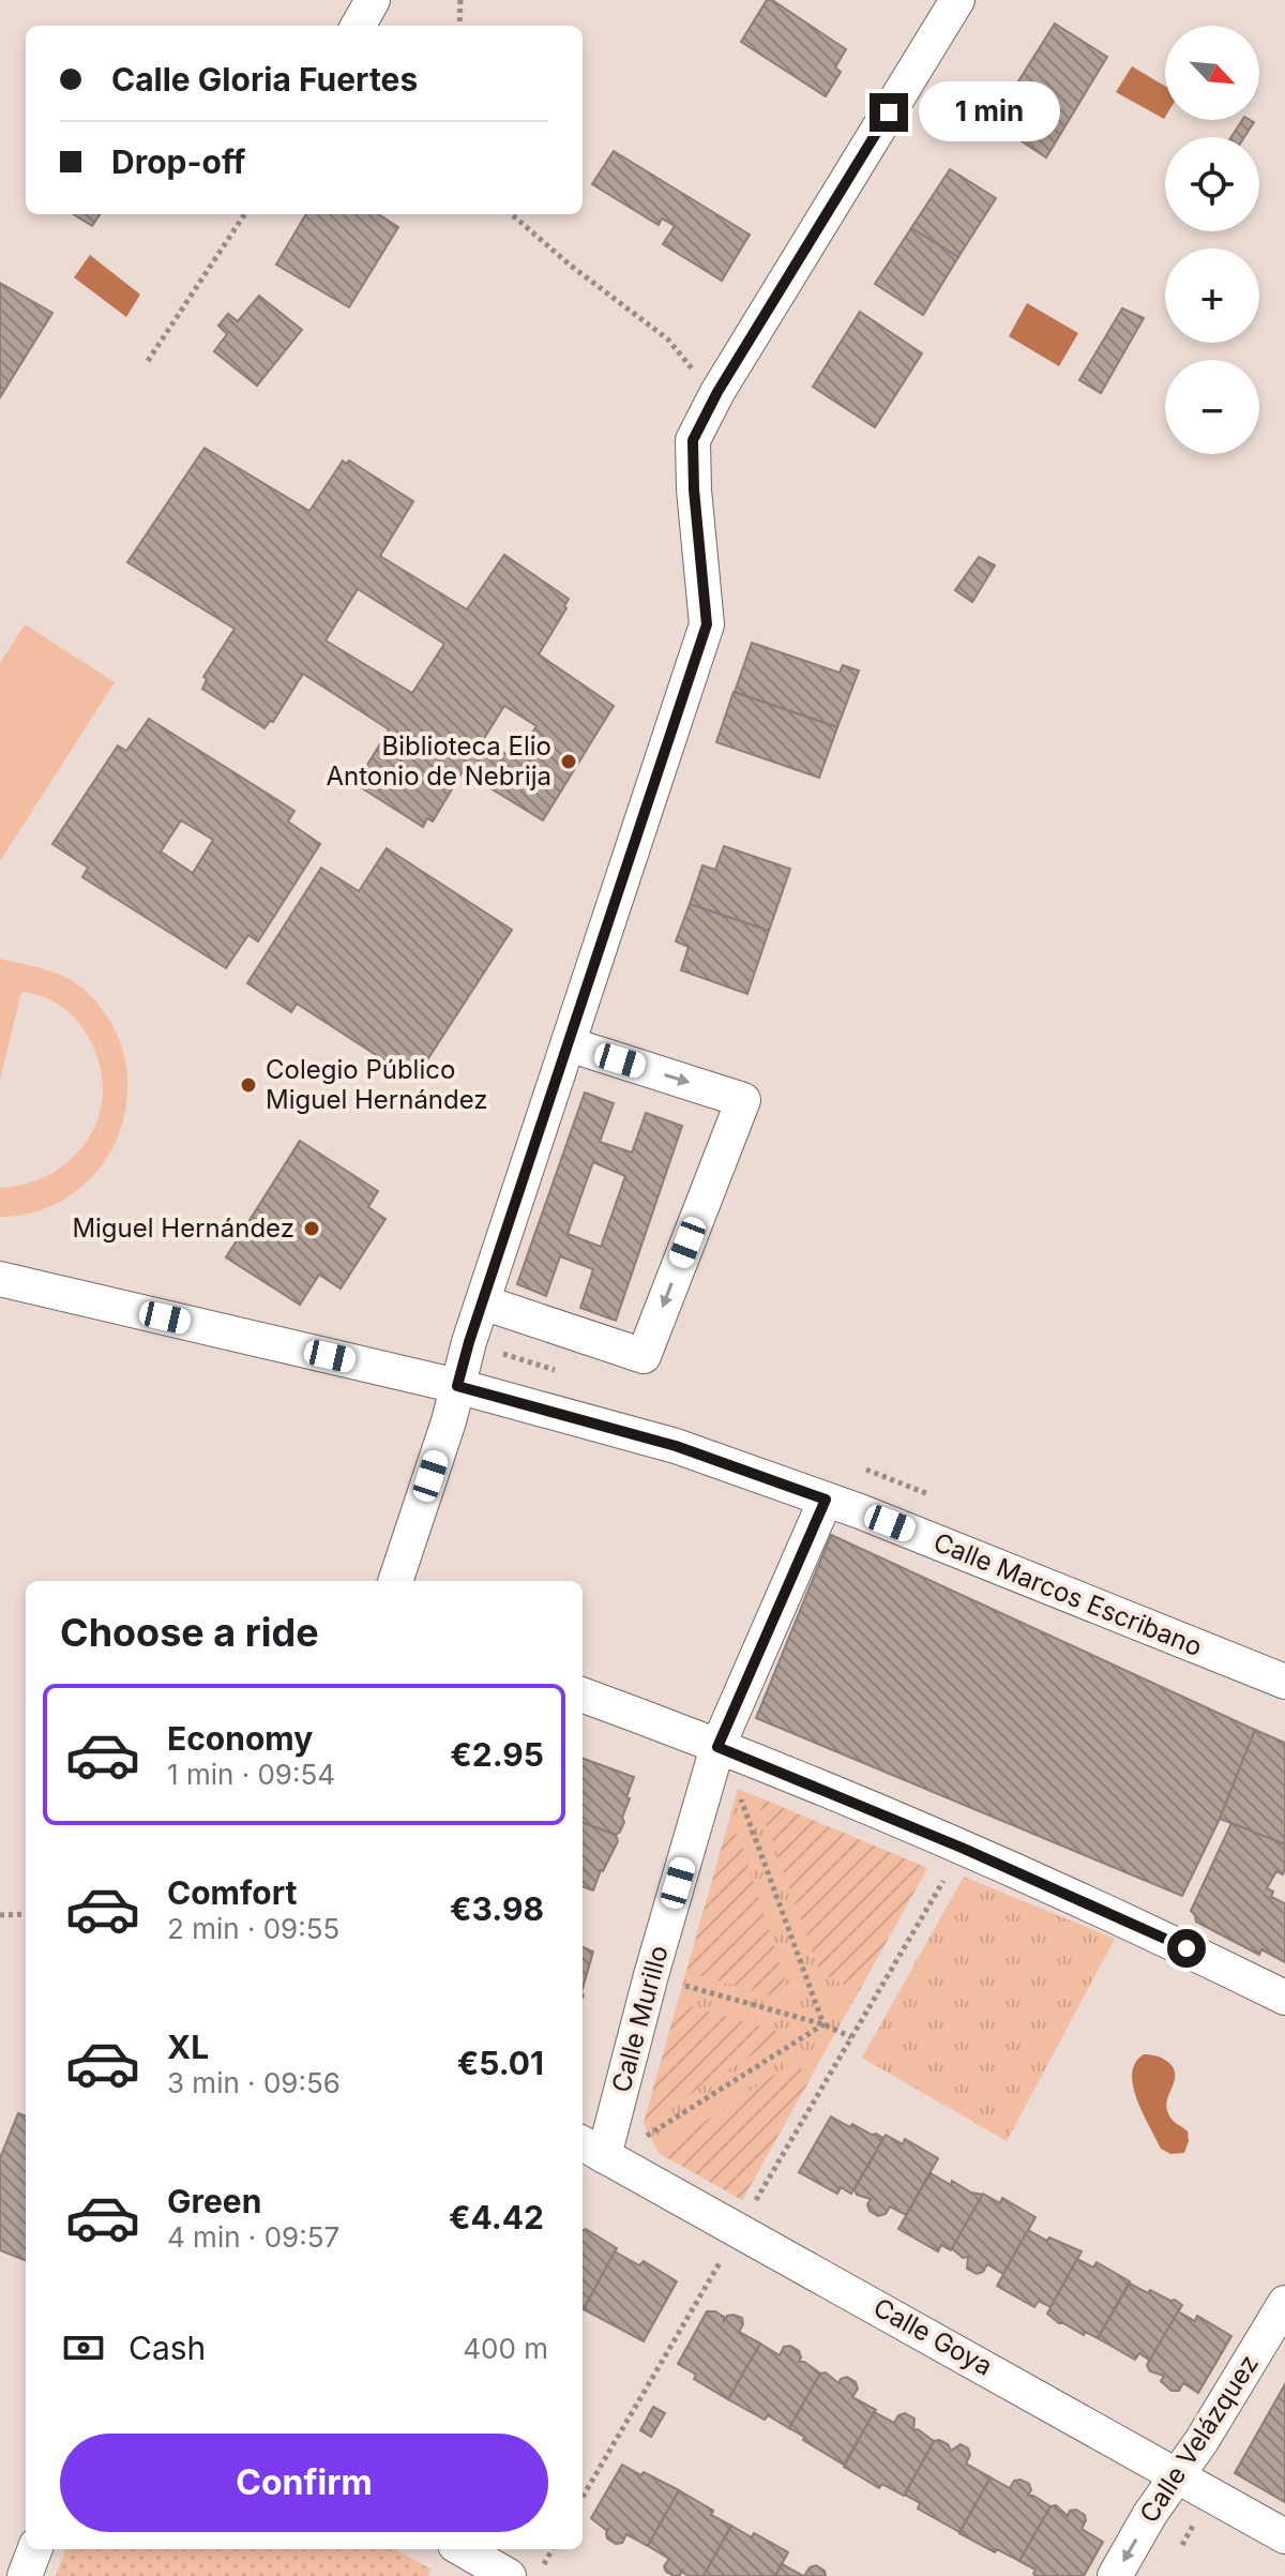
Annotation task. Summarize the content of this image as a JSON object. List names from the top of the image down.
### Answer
{
  "streets": {
    "street": [
      "Calle Marcos Escribano",
      "Calle Murillo",
      "Calle Goya",
      "Calle Velázquez"
    ]
  },
  "crossings": [
    ["Calle Marcos Escribano", "Calle Murillo"],
    ["Calle Murillo", "Calle Goya"],
    ["Calle Goya", "Calle Velázquez"]
  ],
  "one_way": ["Calle Velázquez"],
  "places": ["Biblioteca Elio Antonio de Nebrija", "Colegio Público Miguel Hernández", "Miguel Hernández"],
  "north": "bottom right",
  "page": {
    "map_buttons": ["+", "−"],
    "banner": ["Calle Gloria Fuertes", "Drop-off"],
    "bubble": "1 min",
    "heading": "Choose a ride",
    "list": [
      {
        "name": "Economy",
        "note": "1 min · 09:54",
        "value": "€2.95"
      },
      {
        "name": "Comfort",
        "note": "2 min · 09:55",
        "value": "€3.98"
      },
      {
        "name": "XL",
        "note": "3 min · 09:56",
        "value": "€5.01"
      },
      {
        "name": "Green",
        "note": "4 min · 09:57",
        "value": "€4.42"
      }
    ],
    "pay": ["Cash", "400 m"],
    "buttons": "Confirm"
  }
}
